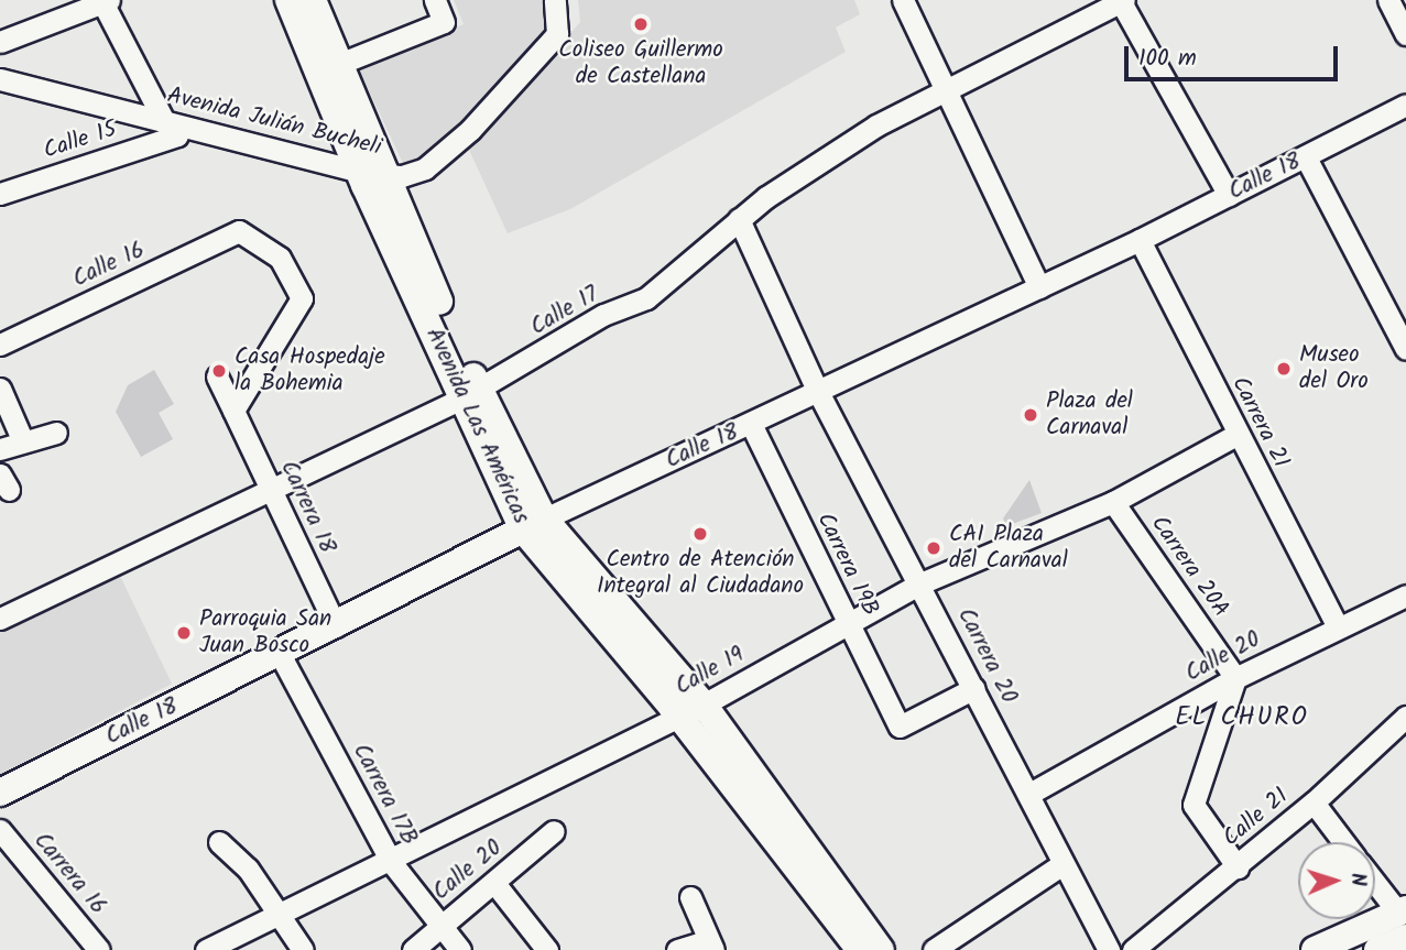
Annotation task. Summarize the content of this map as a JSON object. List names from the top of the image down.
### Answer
{
  "streets": {
    "main road": ["Calle 18", "Avenida Las Américas"],
    "street": [
      "Avenida Julián Bucheli",
      "Calle 15",
      "Calle 16",
      "Calle 17",
      "Carrera 21",
      "Carrera 18",
      "Carrera 19B",
      "Carrera 20A",
      "Carrera 20",
      "Calle 20",
      "Calle 19",
      "Carrera 17B",
      "Calle 21",
      "Carrera 16"
    ]
  },
  "crossings": [
    ["Avenida Julián Bucheli", "Calle 15"],
    ["Avenida Julián Bucheli", "Avenida Las Américas"],
    ["Calle 18", "Carrera 21"],
    ["Calle 18", "Avenida Las Américas"],
    ["Calle 18", "Carrera 18"],
    ["Calle 18", "Carrera 19B"],
    ["Calle 18", "Carrera 20"],
    ["Calle 18", "Carrera 17B"],
    ["Calle 16", "Carrera 18"],
    ["Calle 17", "Avenida Las Américas"],
    ["Calle 17", "Carrera 18"],
    ["Calle 17", "Carrera 20"],
    ["Carrera 21", "Calle 20"],
    ["Carrera 21", "Calle 19"],
    ["Avenida Las Américas", "Calle 19"],
    ["Carrera 19B", "Carrera 20"],
    ["Carrera 19B", "Calle 19"],
    ["Carrera 20A", "Calle 20"],
    ["Carrera 20A", "Calle 19"],
    ["Carrera 20", "Calle 20"],
    ["Carrera 20", "Calle 19"],
    ["Calle 20", "Carrera 17B"],
    ["Calle 19", "Carrera 17B"]
  ],
  "districts": ["EL CHURO"],
  "places": [
    "Coliseo Guillermo de Castellana",
    "Museo del Oro",
    "Casa Hospedaje la Bohemia",
    "Plaza del Carnaval",
    "Centro de Atención Integral al Ciudadano",
    "CAI Plaza del Carnaval",
    "Parroquia San Juan Bosco"
  ],
  "scale_bar": "100 m",
  "north": "right"
}
